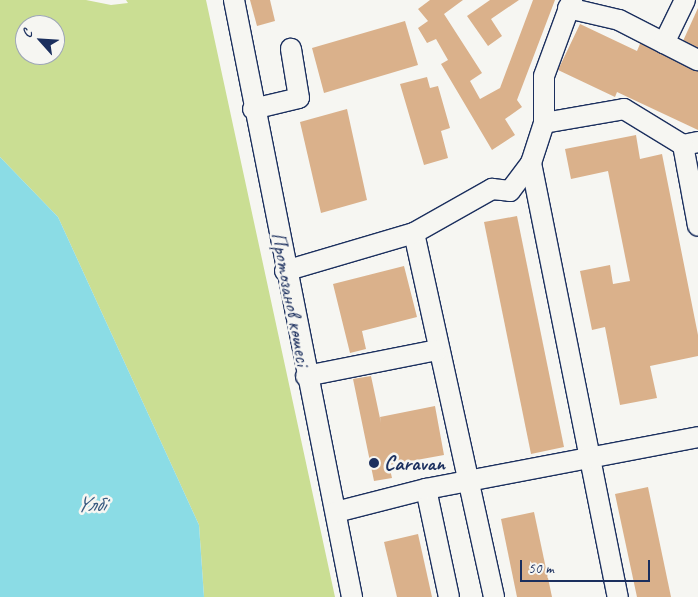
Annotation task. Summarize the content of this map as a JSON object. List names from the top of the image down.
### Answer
{
  "streets": {
    "street": ["Протозанов көшесі"]
  },
  "water": ["Үлбі"],
  "places": ["Caravan"],
  "scale_bar": "50 m",
  "north": "top left"
}
